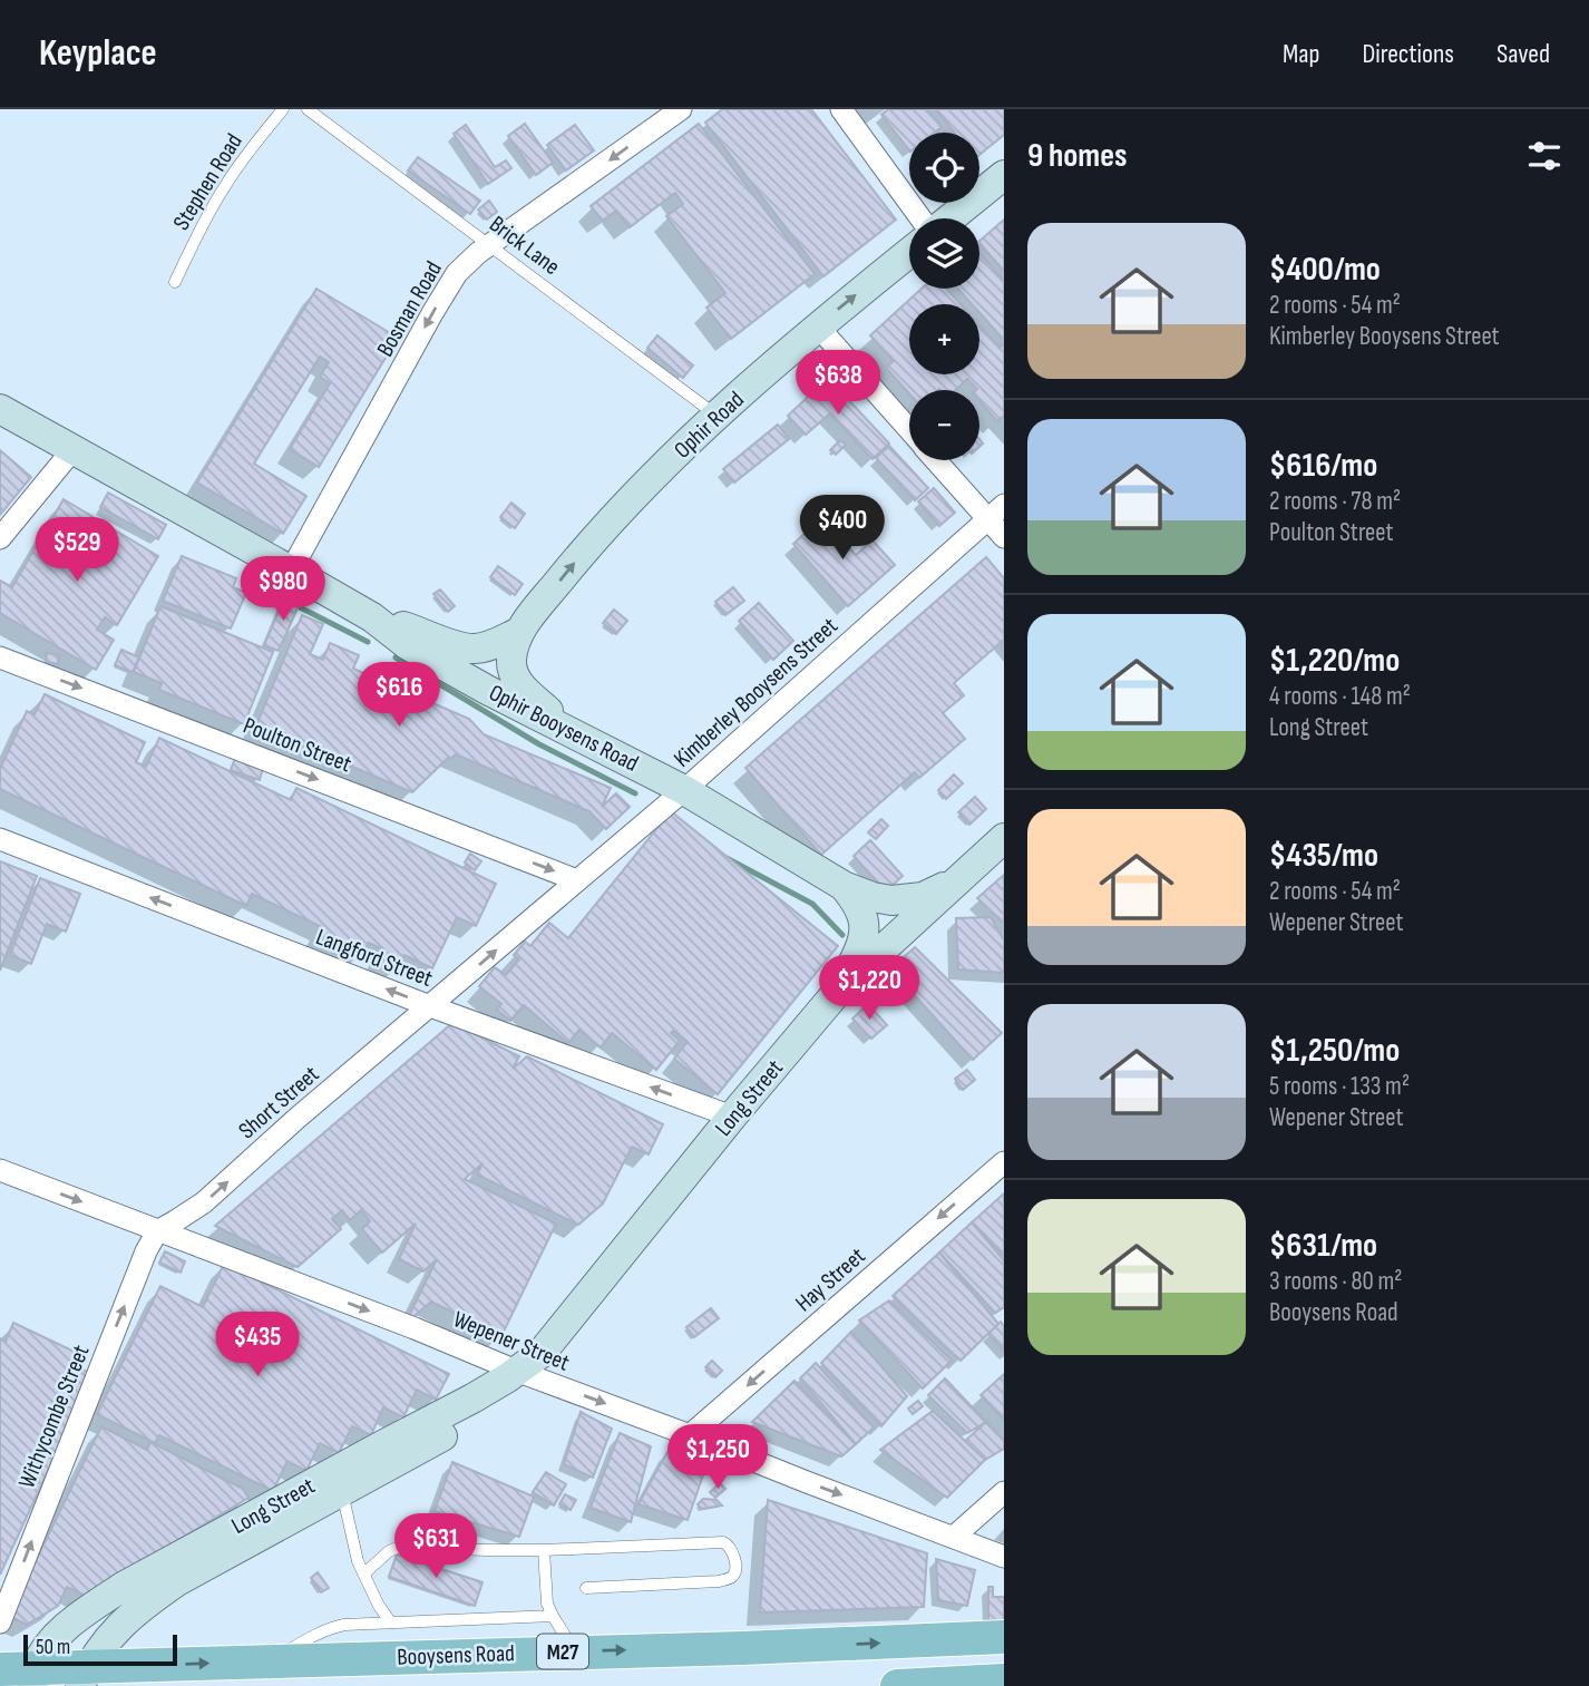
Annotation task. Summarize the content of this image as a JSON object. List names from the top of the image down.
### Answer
{
  "streets": {
    "main road": [
      "Ophir Road",
      "Ophir Booysens Road",
      "Long Street",
      "M27",
      "Booysens Road"
    ],
    "street": [
      "Bosman Road",
      "Kimberley Booysens Street",
      "Poulton Street",
      "Langford Street",
      "Short Street",
      "Hay Street",
      "Wepener Street",
      "Withycombe Street"
    ],
    "lane": ["Stephen Road", "Brick Lane"]
  },
  "crossings": [
    ["Brick Lane", "Bosman Road"],
    ["Brick Lane", "Ophir Road"],
    ["Bosman Road", "Ophir Booysens Road"],
    ["Kimberley Booysens Street", "Ophir Booysens Road"],
    ["Kimberley Booysens Street", "Poulton Street"],
    ["Kimberley Booysens Street", "Langford Street"],
    ["Kimberley Booysens Street", "Short Street"],
    ["Langford Street", "Long Street"],
    ["Langford Street", "Short Street"],
    ["Long Street", "Wepener Street"],
    ["Long Street", "Booysens Road"],
    ["Short Street", "Wepener Street"],
    ["Short Street", "Withycombe Street"],
    ["Hay Street", "Wepener Street"],
    ["Wepener Street", "Withycombe Street"]
  ],
  "one_way": [
    "Bosman Road",
    "Ophir Road",
    "Poulton Street",
    "Langford Street",
    "Short Street",
    "Hay Street",
    "Wepener Street",
    "Withycombe Street",
    "Booysens Road"
  ],
  "scale_bar": "50 m",
  "page": {
    "header": "Keyplace",
    "nav": ["Map", "Directions", "Saved"],
    "heading": "9 homes",
    "map_buttons": ["+", "−"],
    "list": [
      {
        "name": "$400/mo",
        "note": "2 rooms · 54 m² · Kimberley Booysens Street"
      },
      {
        "name": "$616/mo",
        "note": "2 rooms · 78 m² · Poulton Street"
      },
      {
        "name": "$1,220/mo",
        "note": "4 rooms · 148 m² · Long Street"
      },
      {
        "name": "$435/mo",
        "note": "2 rooms · 54 m² · Wepener Street"
      },
      {
        "name": "$1,250/mo",
        "note": "5 rooms · 133 m² · Wepener Street"
      },
      {
        "name": "$631/mo",
        "note": "3 rooms · 80 m² · Booysens Road"
      }
    ],
    "price": [
      "$638",
      "$400",
      "$529",
      "$980",
      "$616",
      "$1,220",
      "$435",
      "$1,250",
      "$631"
    ],
    "scale": "50 m"
  }
}
